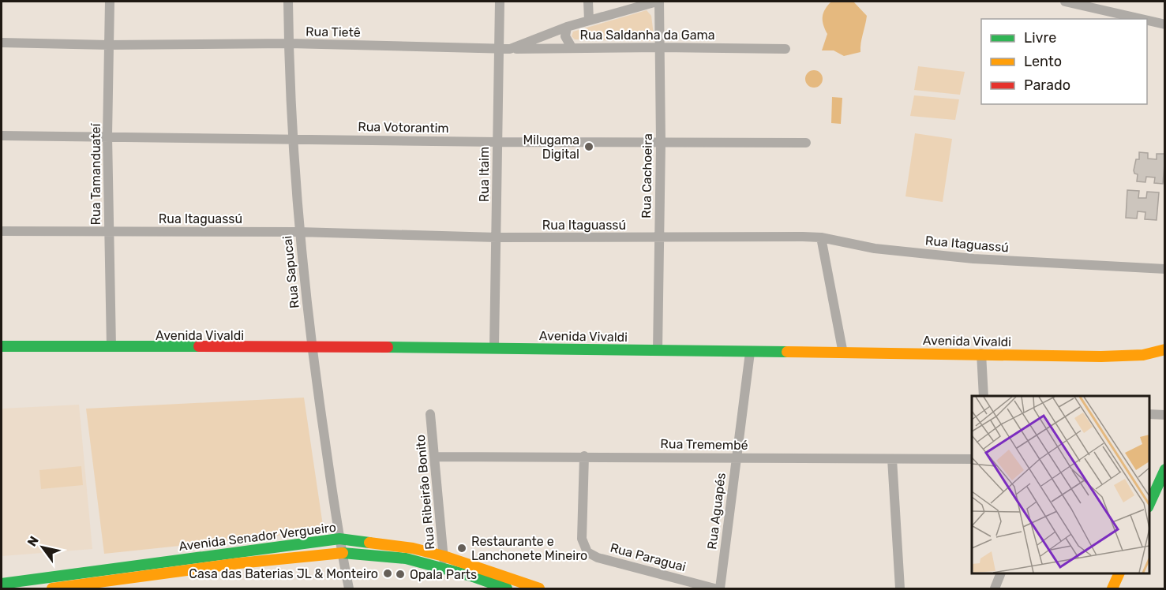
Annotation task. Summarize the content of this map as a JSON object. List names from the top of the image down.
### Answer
{
  "streets": {
    "street": [
      "Rua Tietê",
      "Rua Saldanha da Gama",
      "Rua Votorantim",
      "Rua Tamanduateí",
      "Rua Itaim",
      "Rua Cachoeira",
      "Rua Itaguassú",
      "Rua Sapucai",
      "Avenida Vivaldi",
      "Rua Tremembé",
      "Rua Ribeirão Bonito",
      "Rua Aguapés",
      "Avenida Senador Vergueiro",
      "Rua Paraguai"
    ]
  },
  "crossings": [
    ["Rua Tietê", "Rua Saldanha da Gama"],
    ["Rua Tietê", "Rua Tamanduateí"],
    ["Rua Tietê", "Rua Itaim"],
    ["Rua Tietê", "Rua Cachoeira"],
    ["Rua Tietê", "Rua Sapucai"],
    ["Rua Saldanha da Gama", "Rua Cachoeira"],
    ["Rua Votorantim", "Rua Tamanduateí"],
    ["Rua Votorantim", "Rua Itaim"],
    ["Rua Votorantim", "Rua Cachoeira"],
    ["Rua Votorantim", "Rua Sapucai"],
    ["Rua Tamanduateí", "Rua Itaguassú"],
    ["Rua Tamanduateí", "Avenida Vivaldi"],
    ["Rua Itaim", "Rua Itaguassú"],
    ["Rua Itaim", "Avenida Vivaldi"],
    ["Rua Cachoeira", "Rua Itaguassú"],
    ["Rua Cachoeira", "Avenida Vivaldi"],
    ["Rua Itaguassú", "Rua Sapucai"],
    ["Rua Sapucai", "Avenida Vivaldi"],
    ["Rua Sapucai", "Avenida Senador Vergueiro"],
    ["Avenida Vivaldi", "Rua Aguapés"],
    ["Rua Tremembé", "Rua Ribeirão Bonito"],
    ["Rua Tremembé", "Rua Aguapés"],
    ["Rua Tremembé", "Rua Paraguai"],
    ["Rua Ribeirão Bonito", "Avenida Senador Vergueiro"]
  ],
  "places": [
    "Milugama Digital",
    "Restaurante e Lanchonete Mineiro",
    "Casa das Baterias JL & Monteiro",
    "Opala Parts"
  ],
  "legend": ["Livre", "Lento", "Parado"],
  "north": "top left"
}
